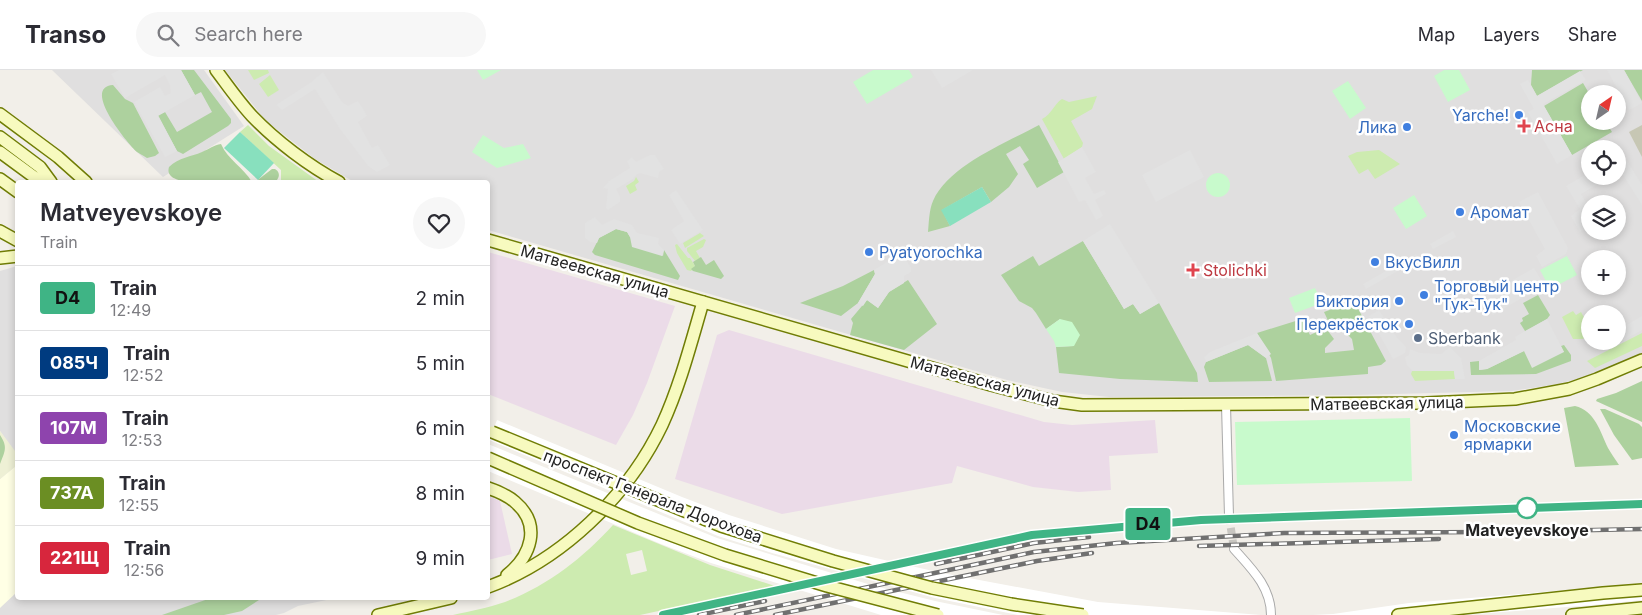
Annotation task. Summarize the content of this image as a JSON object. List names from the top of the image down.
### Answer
{
  "streets": {
    "street": ["Матвеевская улица", "проспект Генерала Дорохова"]
  },
  "places": {
    "other": [
      "Yarche!",
      "Лика",
      "Аромат",
      "Pyatyorochka",
      "ВкусВилл",
      "Торговый центр \"Тук-Тук\"",
      "Виктория",
      "Перекрёсток",
      "Sberbank",
      "Московские ярмарки",
      "Matveyevskoye"
    ],
    "health": ["Асна", "Stolichki"]
  },
  "north": "top right",
  "page": {
    "header": "Transo",
    "search": "Search here",
    "nav": ["Map", "Layers", "Share"],
    "on_map": "D4",
    "map_buttons": ["+", "−"],
    "heading": ["Matveyevskoye", "Train"],
    "list": [
      {
        "mark": "D4",
        "name": "Train",
        "note": "12:49",
        "value": "2 min"
      },
      {
        "mark": "085Ч",
        "name": "Train",
        "note": "12:52",
        "value": "5 min"
      },
      {
        "mark": "107М",
        "name": "Train",
        "note": "12:53",
        "value": "6 min"
      },
      {
        "mark": "737А",
        "name": "Train",
        "note": "12:55",
        "value": "8 min"
      },
      {
        "mark": "221Щ",
        "name": "Train",
        "note": "12:56",
        "value": "9 min"
      }
    ]
  }
}
